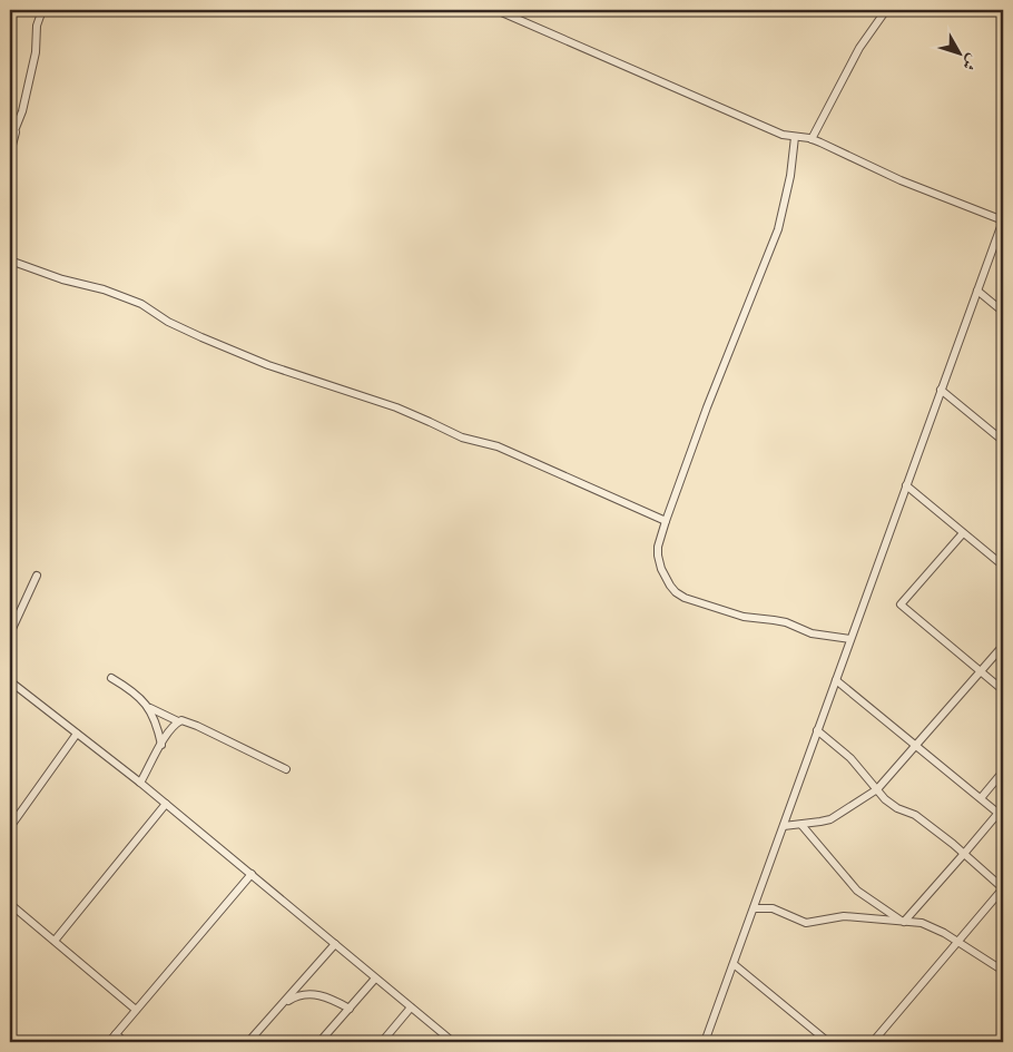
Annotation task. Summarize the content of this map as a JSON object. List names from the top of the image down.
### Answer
{
  "north": "bottom right"
}
